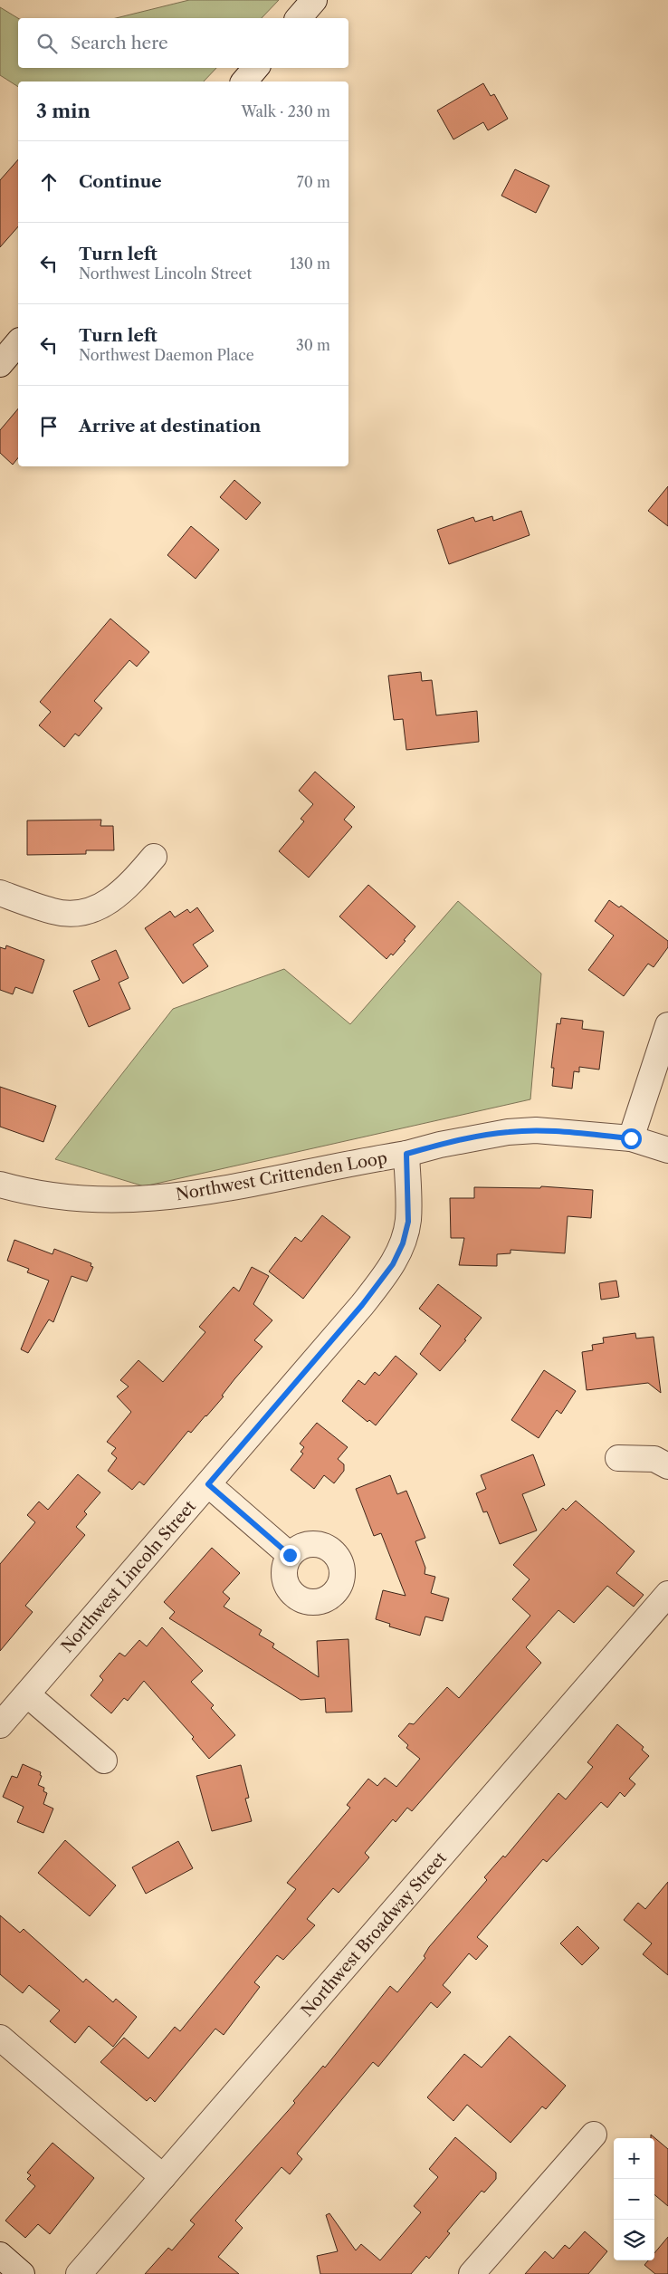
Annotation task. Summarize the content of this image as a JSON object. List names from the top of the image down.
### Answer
{
  "streets": {
    "street": ["Northwest Crittenden Loop", "Northwest Lincoln Street", "Northwest Broadway Street"]
  },
  "crossings": [
    ["Northwest Crittenden Loop", "Northwest Lincoln Street"]
  ],
  "page": {
    "search": "Search here",
    "heading": ["3 min", "Walk · 230 m"],
    "list": [
      ["Continue", "70 m"],
      ["Turn left", "Northwest Lincoln Street", "130 m"],
      ["Turn left", "Northwest Daemon Place", "30 m"],
      "Arrive at destination"
    ],
    "map_buttons": ["+", "−"]
  }
}
